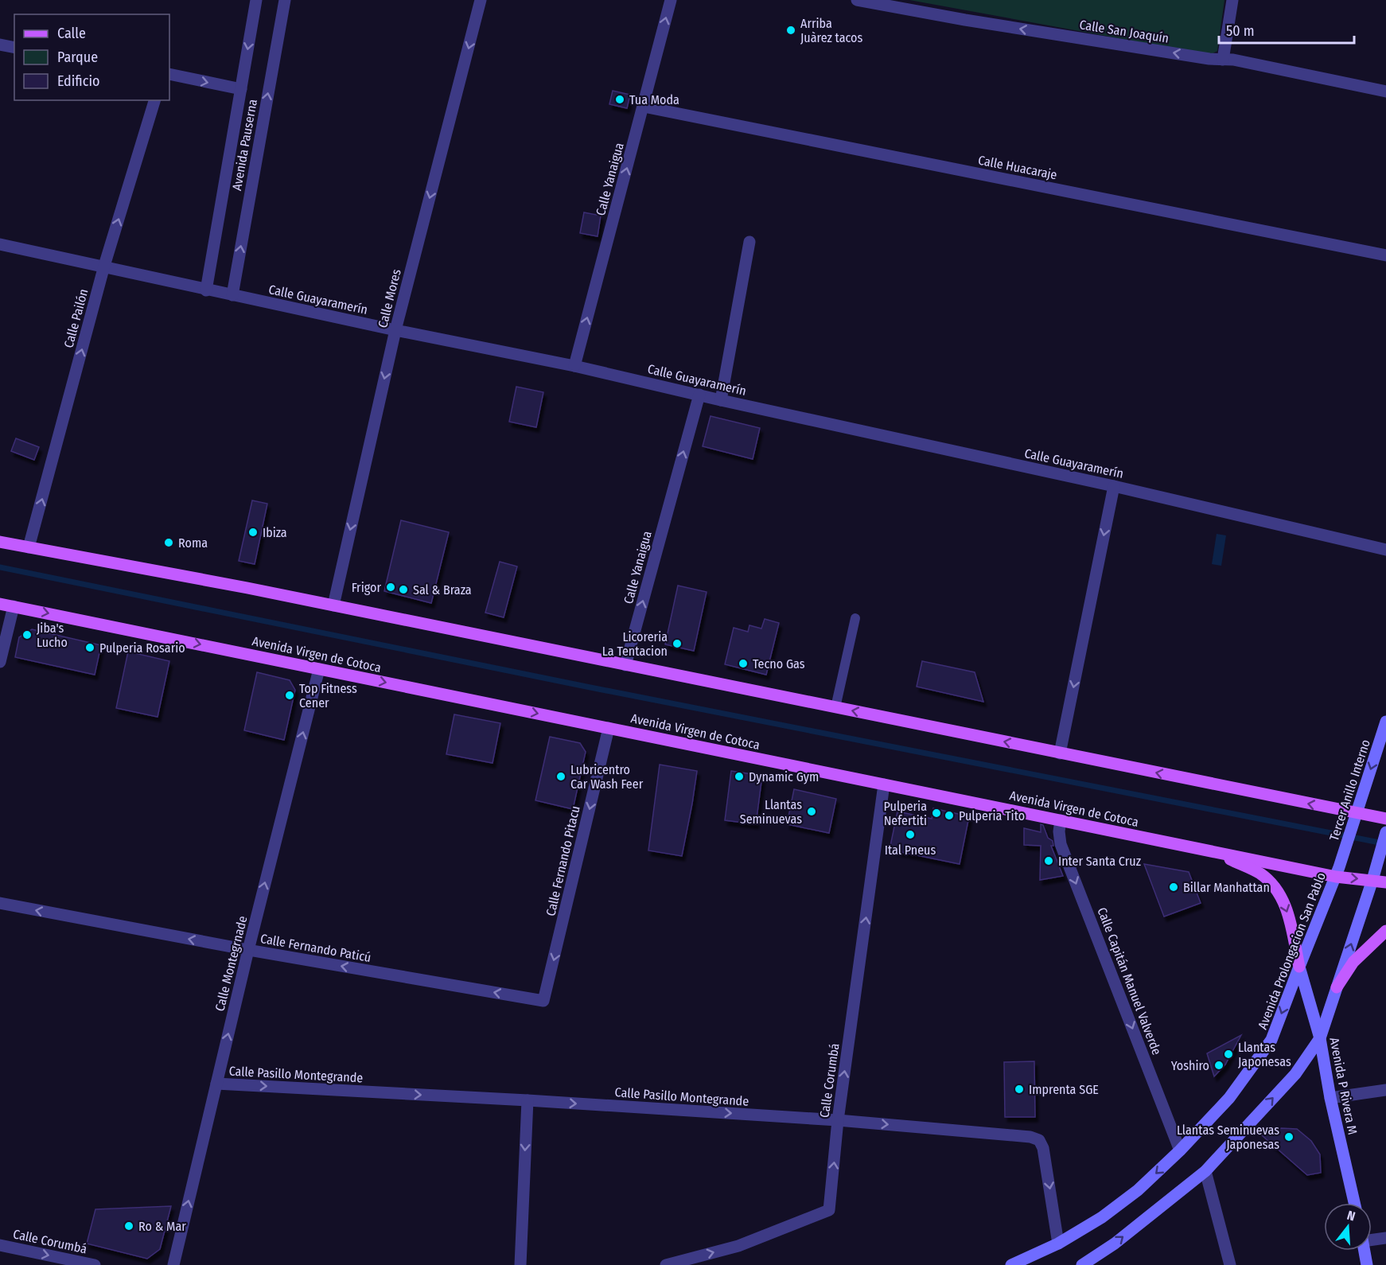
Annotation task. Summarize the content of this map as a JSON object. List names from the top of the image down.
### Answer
{
  "streets": {
    "main road": [
      "Avenida Virgen de Cotoca",
      "Tercer Anillo Interno",
      "Avenida Prolongacion San Pablo",
      "Avenida P Rivera M"
    ],
    "street": [
      "Calle San Joaquín",
      "Avenida Pauserna",
      "Calle Huacaraje",
      "Calle Yanaigua",
      "Calle Mores",
      "Calle Guayaramerín",
      "Calle Pailón",
      "Calle Fernando Pitacu",
      "Calle Fernando Paticú",
      "Calle Montegrnade",
      "Calle Capitán Manuel Valverde",
      "Calle Pasillo Montegrande",
      "Calle Corumbá"
    ]
  },
  "crossings": [
    ["Avenida Pauserna", "Calle Guayaramerín"],
    ["Calle Huacaraje", "Calle Yanaigua"],
    ["Calle Yanaigua", "Calle Guayaramerín"],
    ["Calle Mores", "Calle Guayaramerín"],
    ["Calle Guayaramerín", "Calle Pailón"],
    ["Avenida Virgen de Cotoca", "Tercer Anillo Interno"],
    ["Avenida Virgen de Cotoca", "Calle Fernando Pitacu"],
    ["Avenida Virgen de Cotoca", "Avenida Prolongacion San Pablo"],
    ["Avenida Virgen de Cotoca", "Calle Montegrnade"],
    ["Avenida Virgen de Cotoca", "Calle Capitán Manuel Valverde"],
    ["Avenida Virgen de Cotoca", "Calle Corumbá"],
    ["Tercer Anillo Interno", "Avenida Prolongacion San Pablo"],
    ["Calle Fernando Pitacu", "Calle Fernando Paticú"],
    ["Calle Fernando Paticú", "Calle Montegrnade"],
    ["Avenida Prolongacion San Pablo", "Calle Capitán Manuel Valverde"],
    ["Avenida Prolongacion San Pablo", "Calle Pasillo Montegrande"],
    ["Avenida Prolongacion San Pablo", "Avenida P Rivera M"],
    ["Calle Montegrnade", "Calle Pasillo Montegrande"],
    ["Calle Pasillo Montegrande", "Calle Corumbá"]
  ],
  "one_way": [
    "Calle San Joaquín",
    "Calle Yanaigua",
    "Calle Mores",
    "Calle Pailón",
    "Tercer Anillo Interno",
    "Calle Fernando Pitacu",
    "Calle Fernando Paticú",
    "Calle Montegrnade",
    "Calle Capitán Manuel Valverde",
    "Calle Pasillo Montegrande"
  ],
  "places": [
    "Arriba Juàrez tacos",
    "Tua Moda",
    "Ibiza",
    "Roma",
    "Frigor",
    "Sal & Braza",
    "Jiba's Lucho",
    "Licoreria La Tentacion",
    "Pulperia Rosario",
    "Tecno Gas",
    "Top Fitness Cener",
    "Lubricentro Car Wash Feer",
    "Dynamic Gym",
    "Llantas Seminuevas",
    "Pulperia Nefertiti",
    "Pulperia Tito",
    "Ital Pneus",
    "Inter Santa Cruz",
    "Billar Manhattan",
    "Llantas Japonesas",
    "Yoshiro",
    "Imprenta SGE",
    "Llantas Seminuevas Japonesas",
    "Ro & Mar"
  ],
  "legend": ["Calle", "Parque", "Edificio"],
  "scale_bar": "50 m",
  "north": "top"
}
